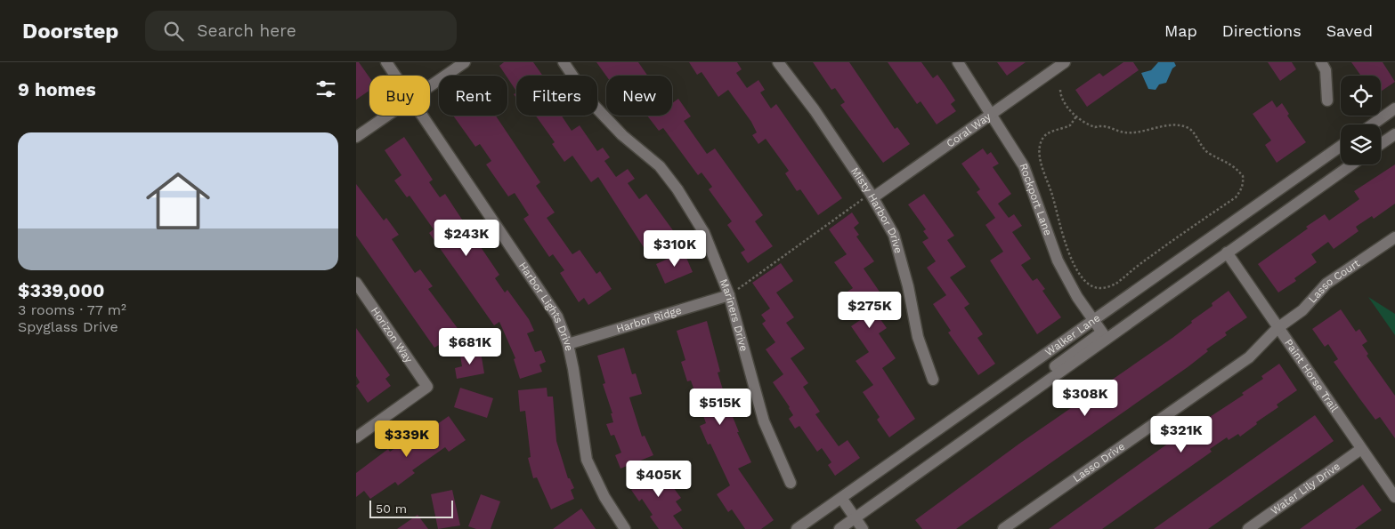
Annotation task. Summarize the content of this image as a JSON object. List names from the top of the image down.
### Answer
{
  "streets": {
    "street": [
      "Coral Way",
      "Rockport Lane",
      "Misty Harbor Drive",
      "Lasso Court",
      "Harbor Lights Drive",
      "Mariners Drive",
      "Harbor Ridge",
      "Horizon Way",
      "Walker Lane",
      "Paint Horse Trail",
      "Lasso Drive",
      "Water Lily Drive"
    ]
  },
  "crossings": [
    ["Coral Way", "Rockport Lane"],
    ["Coral Way", "Misty Harbor Drive"],
    ["Rockport Lane", "Walker Lane"],
    ["Lasso Court", "Paint Horse Trail"],
    ["Lasso Court", "Lasso Drive"],
    ["Harbor Lights Drive", "Harbor Ridge"],
    ["Mariners Drive", "Harbor Ridge"],
    ["Walker Lane", "Paint Horse Trail"],
    ["Paint Horse Trail", "Lasso Drive"],
    ["Paint Horse Trail", "Water Lily Drive"]
  ],
  "scale_bar": "50 m",
  "page": {
    "header": "Doorstep",
    "search": "Search here",
    "nav": ["Map", "Directions", "Saved"],
    "heading": "9 homes",
    "chip": [
      "Buy",
      "Rent",
      "Filters",
      "New"
    ],
    "list": [
      {
        "name": "$339,000",
        "note": "3 rooms · 77 m² · Spyglass Drive"
      }
    ],
    "price": [
      "$243K",
      "$310K",
      "$275K",
      "$681K",
      "$308K",
      "$515K",
      "$321K",
      "$339K",
      "$405K"
    ],
    "scale": "50 m"
  }
}
